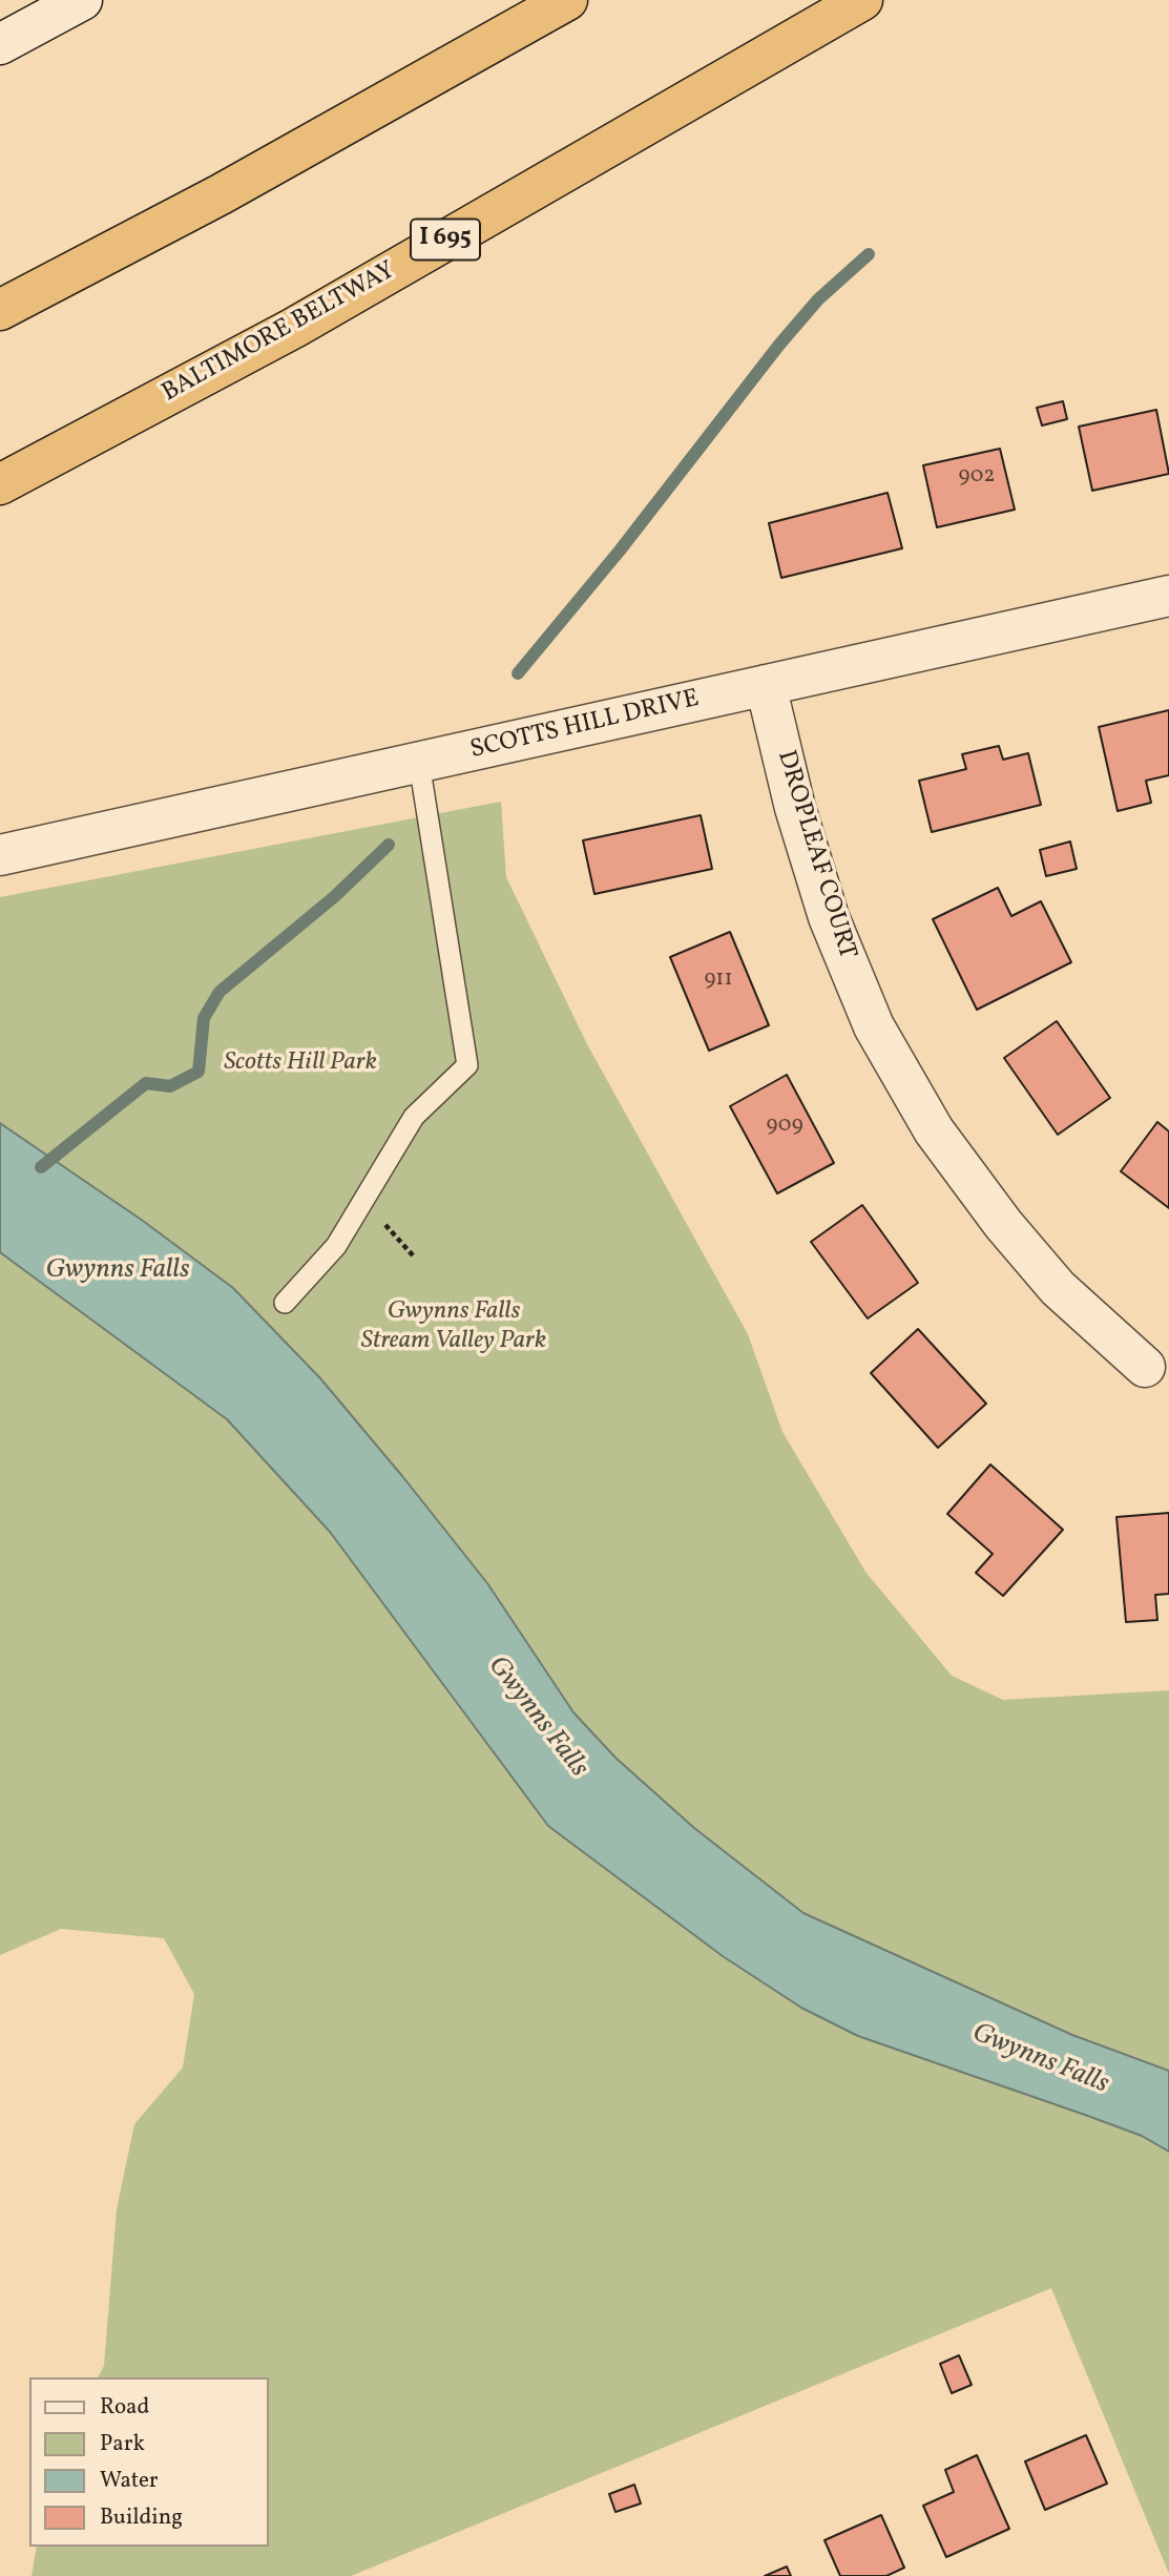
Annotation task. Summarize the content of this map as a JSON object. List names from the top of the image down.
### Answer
{
  "streets": {
    "highway": ["I 695", "BALTIMORE BELTWAY"],
    "street": ["SCOTTS HILL DRIVE", "DROPLEAF COURT"]
  },
  "crossings": [
    ["SCOTTS HILL DRIVE", "DROPLEAF COURT"]
  ],
  "water": ["Gwynns Falls"],
  "parks": ["Scotts Hill Park", "Gwynns Falls Stream Valley Park"],
  "house_numbers": ["902", "911", "909"],
  "legend": [
    "Road",
    "Park",
    "Water",
    "Building"
  ]
}
